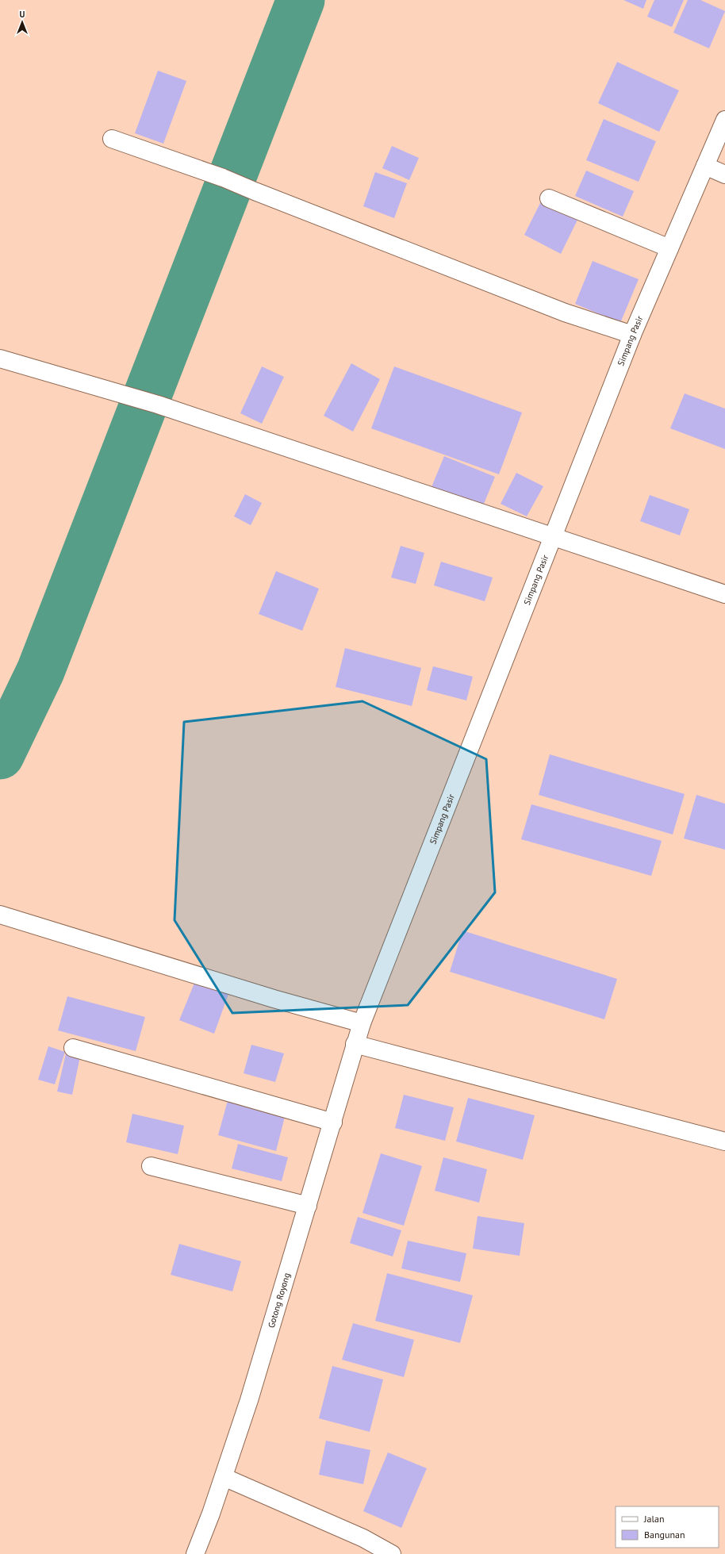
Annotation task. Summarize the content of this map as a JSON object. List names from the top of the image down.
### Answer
{
  "streets": {
    "street": ["Simpang Pasir", "Gotong Royong"]
  },
  "crossings": [
    ["Simpang Pasir", "Gotong Royong"]
  ],
  "legend": ["Jalan", "Bangunan"],
  "north": "top"
}
